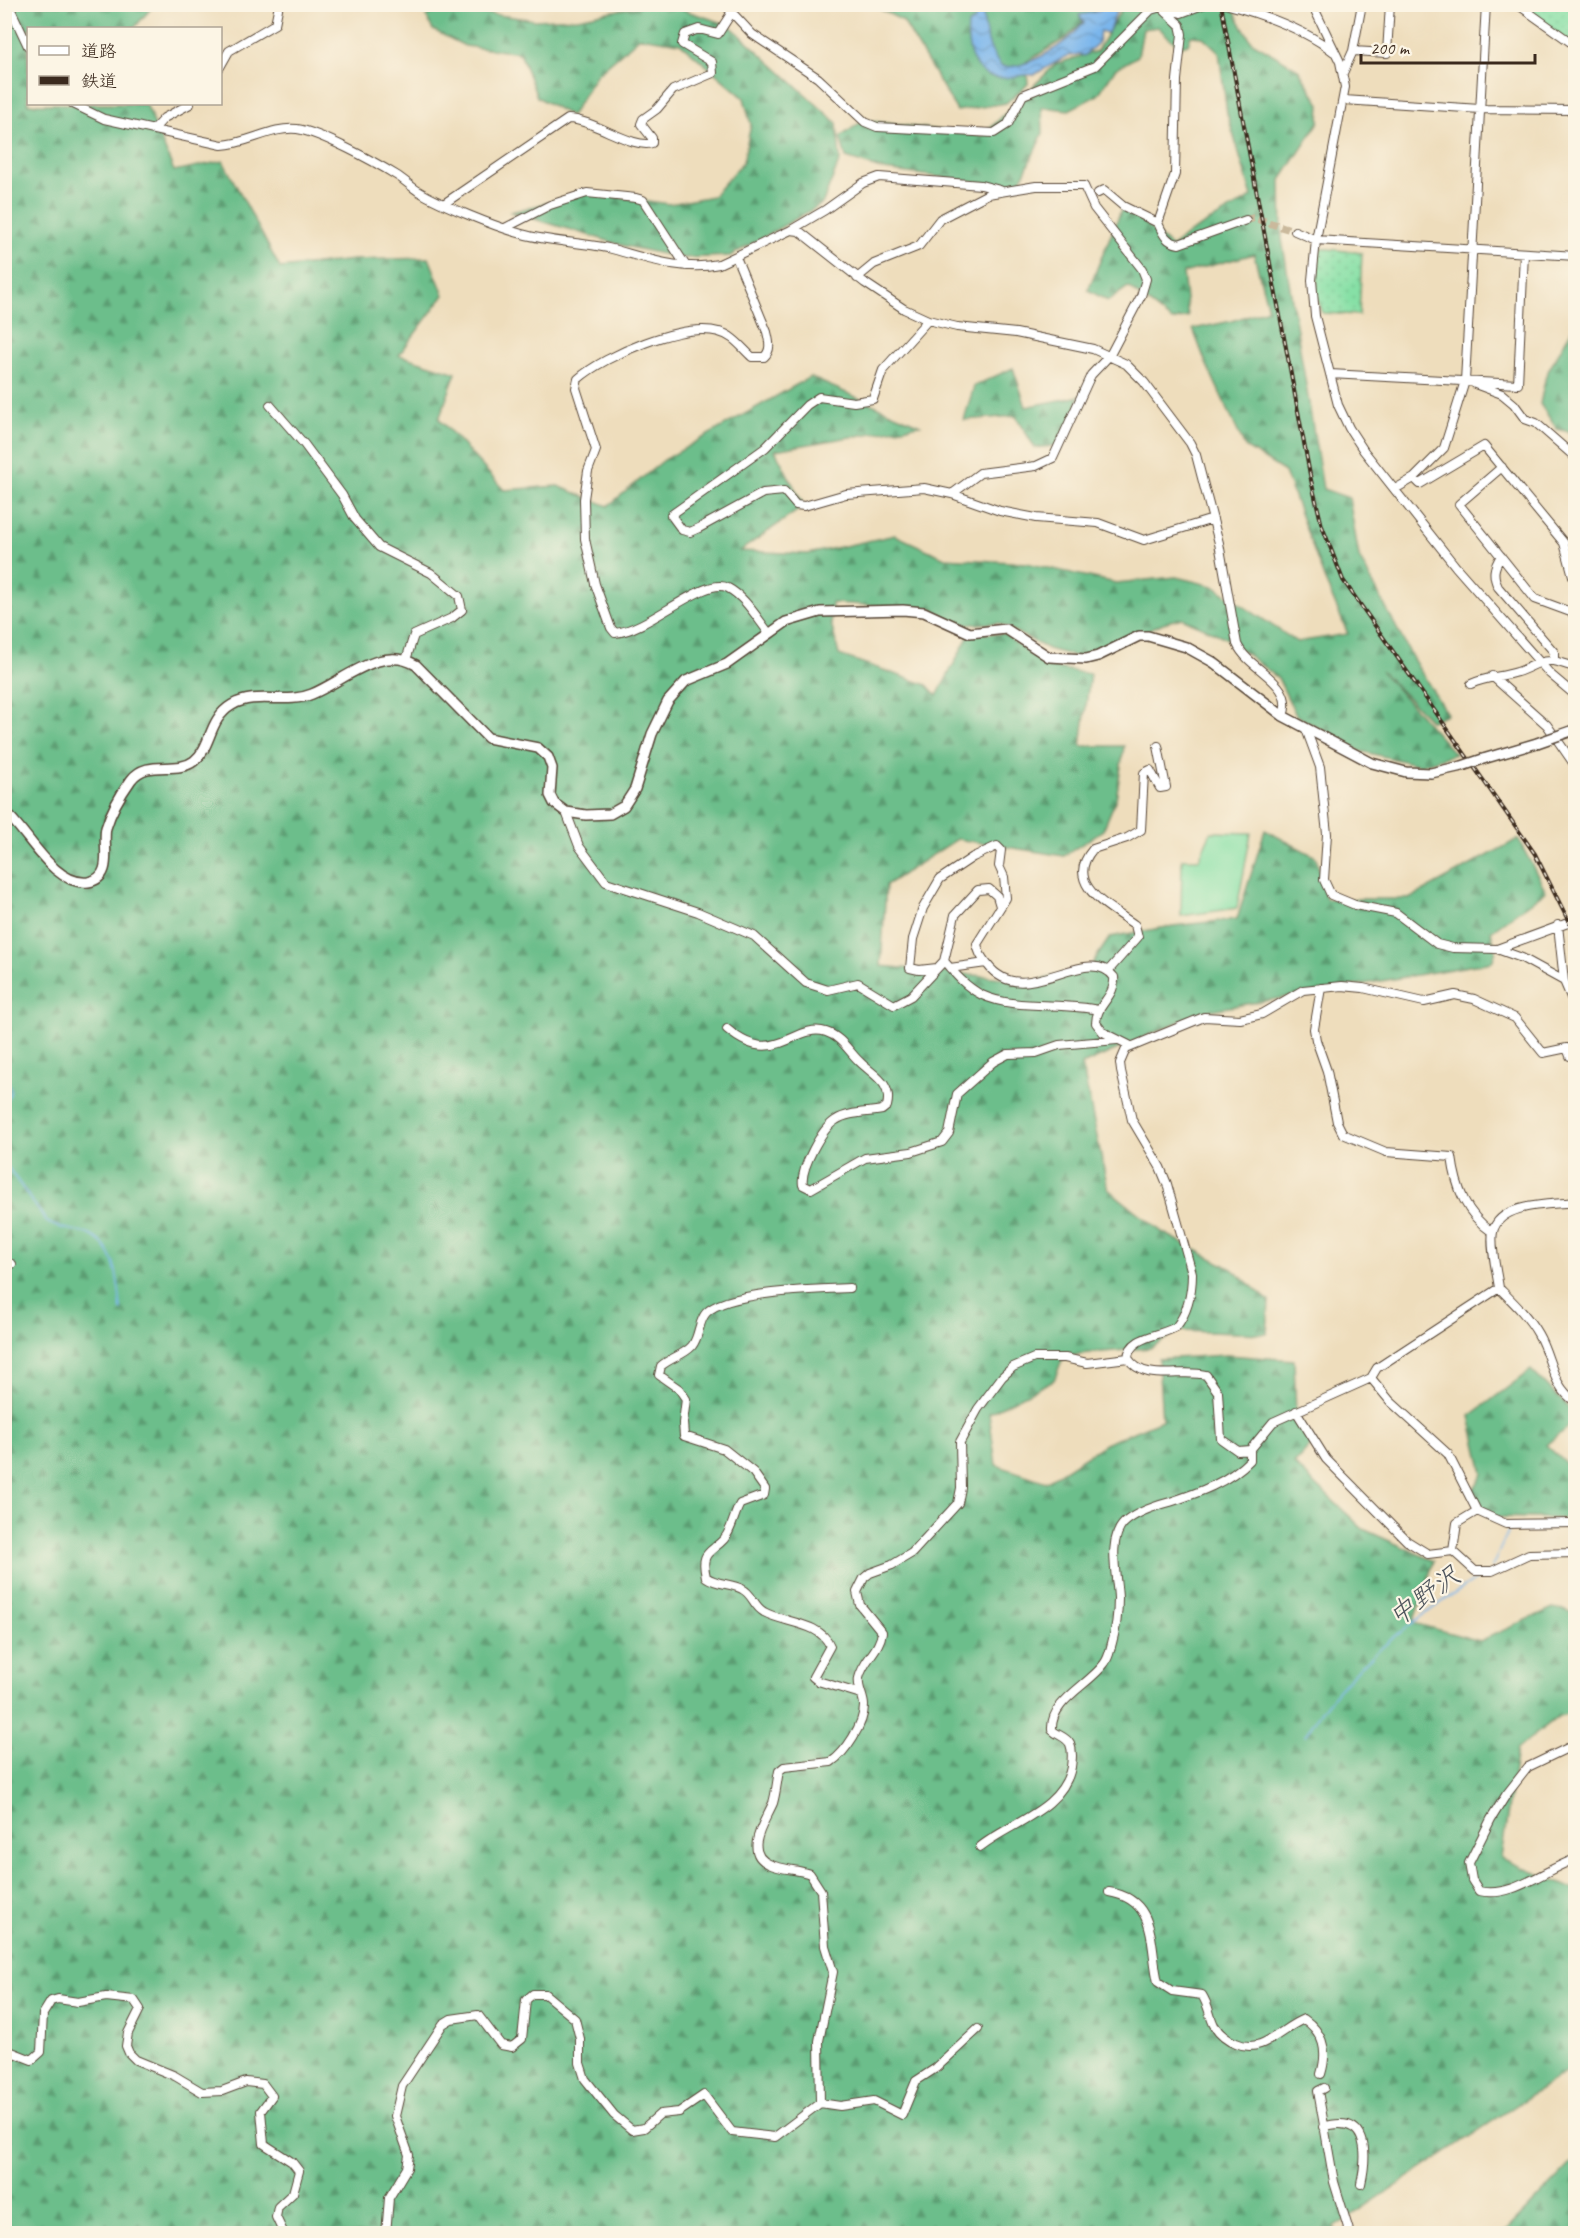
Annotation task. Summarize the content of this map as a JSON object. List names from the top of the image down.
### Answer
{
  "water": ["中野沢"],
  "legend": ["道路", "鉄道"],
  "scale_bar": "200 m"
}
